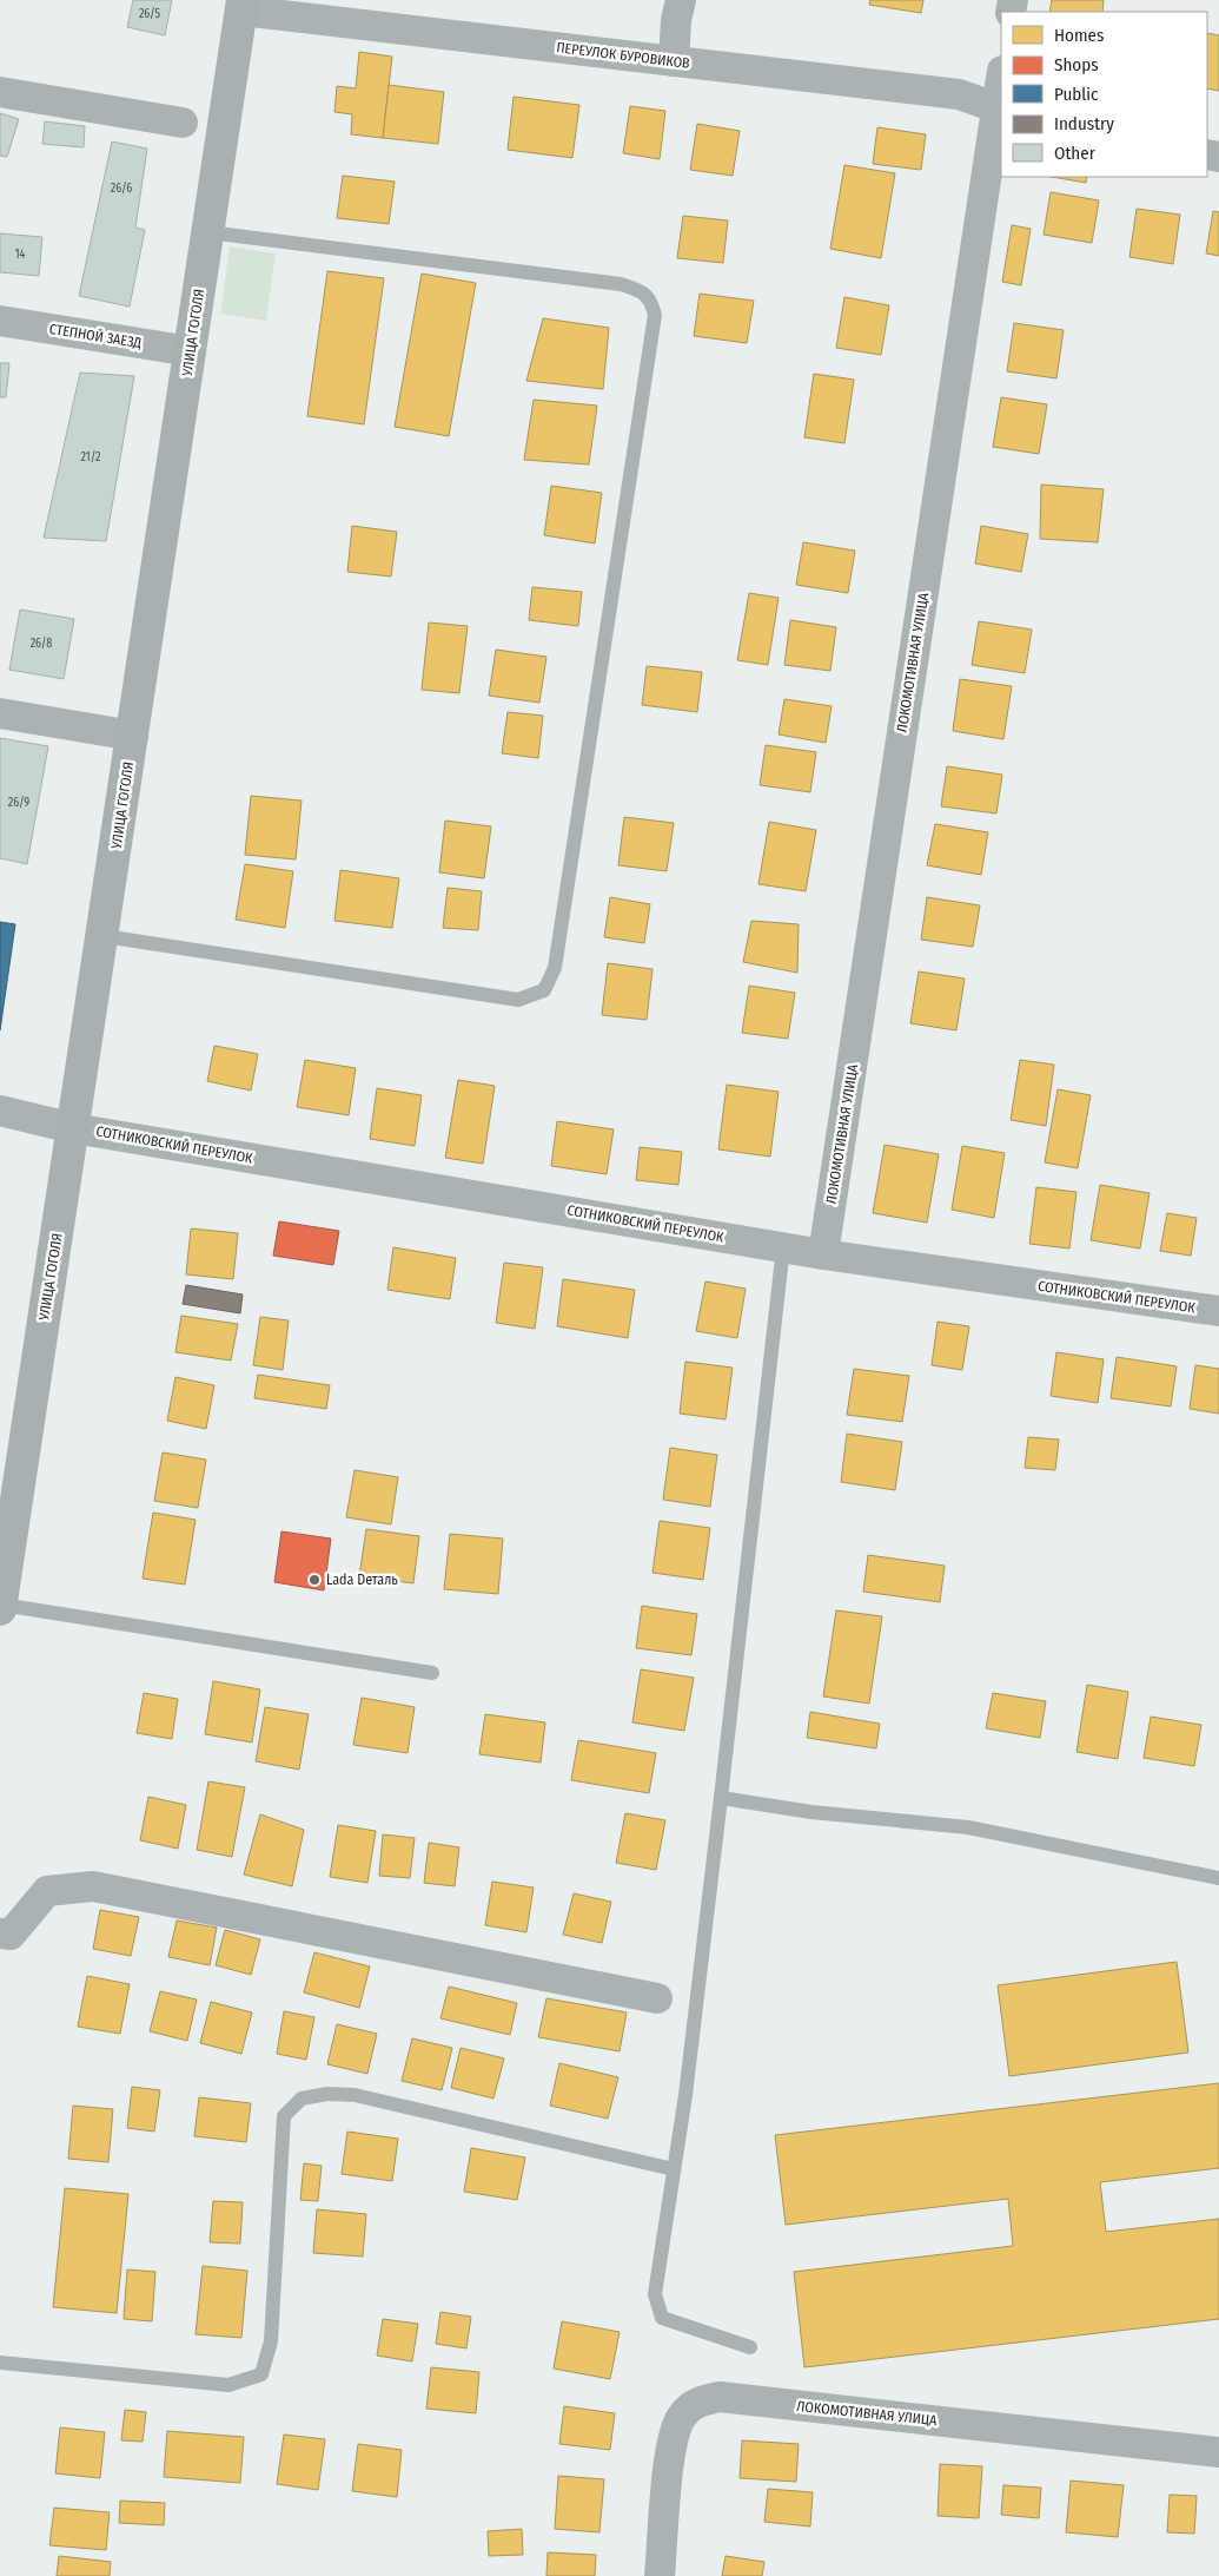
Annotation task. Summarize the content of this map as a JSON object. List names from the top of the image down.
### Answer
{
  "streets": {
    "main road": ["УЛИЦА ГОГОЛЯ"],
    "street": [
      "ПЕРЕУЛОК БУРОВИКОВ",
      "СТЕПНОЙ ЗАЕЗД",
      "ЛОКОМОТИВНАЯ УЛИЦА",
      "СОТНИКОВСКИЙ ПЕРЕУЛОК"
    ]
  },
  "crossings": [
    ["ПЕРЕУЛОК БУРОВИКОВ", "УЛИЦА ГОГОЛЯ"],
    ["ПЕРЕУЛОК БУРОВИКОВ", "ЛОКОМОТИВНАЯ УЛИЦА"],
    ["УЛИЦА ГОГОЛЯ", "СТЕПНОЙ ЗАЕЗД"],
    ["УЛИЦА ГОГОЛЯ", "СОТНИКОВСКИЙ ПЕРЕУЛОК"],
    ["ЛОКОМОТИВНАЯ УЛИЦА", "СОТНИКОВСКИЙ ПЕРЕУЛОК"]
  ],
  "places": ["Lada Dеталь"],
  "house_numbers": [
    "26/5",
    "26/6",
    "14",
    "21/2",
    "26/8",
    "26/9"
  ],
  "legend": [
    "Homes",
    "Shops",
    "Public",
    "Industry",
    "Other"
  ]
}
